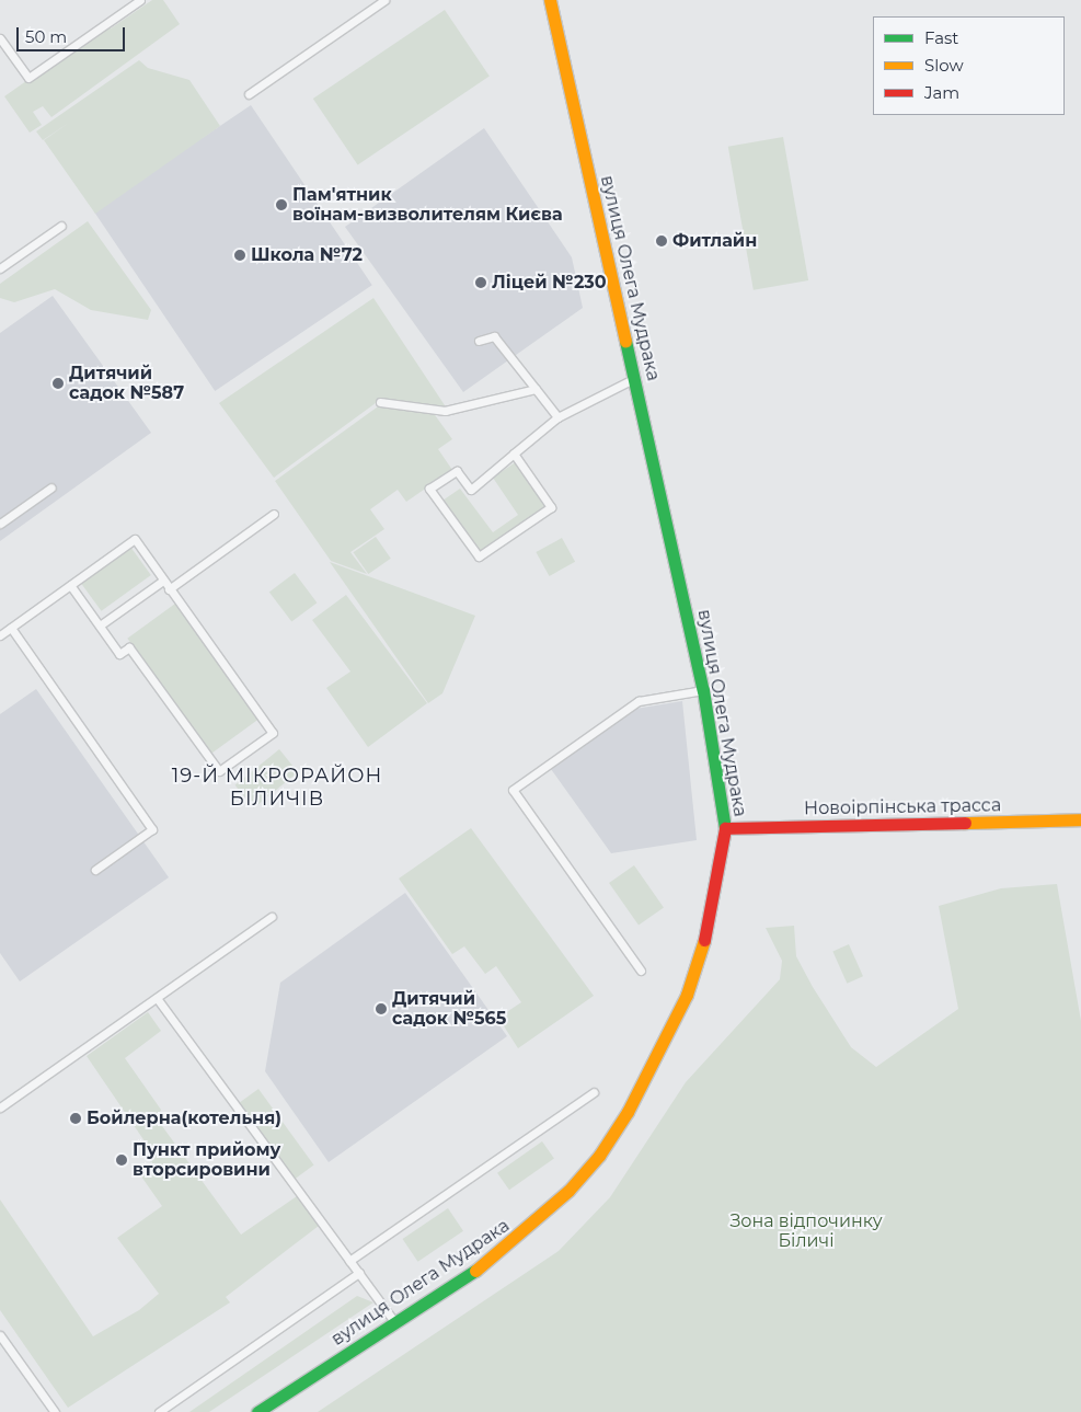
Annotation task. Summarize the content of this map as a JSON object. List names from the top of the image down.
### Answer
{
  "streets": {
    "main road": ["вулиця Олега Мудрака", "Новоірпінська трасса"]
  },
  "crossings": [
    ["вулиця Олега Мудрака", "Новоірпінська трасса"]
  ],
  "districts": ["19-Й МІКРОРАЙОН БІЛИЧІВ"],
  "parks": ["Зона відпочинку Біличі"],
  "places": [
    "Пам'ятник воїнам-визволителям Києва",
    "Фитлайн",
    "Школа №72",
    "Ліцей №230",
    "Дитячий садок №587",
    "Дитячий садок №565",
    "Бойлерна(котельня)",
    "Пункт прийому вторсировини"
  ],
  "legend": ["Fast", "Slow", "Jam"],
  "scale_bar": "50 m"
}
